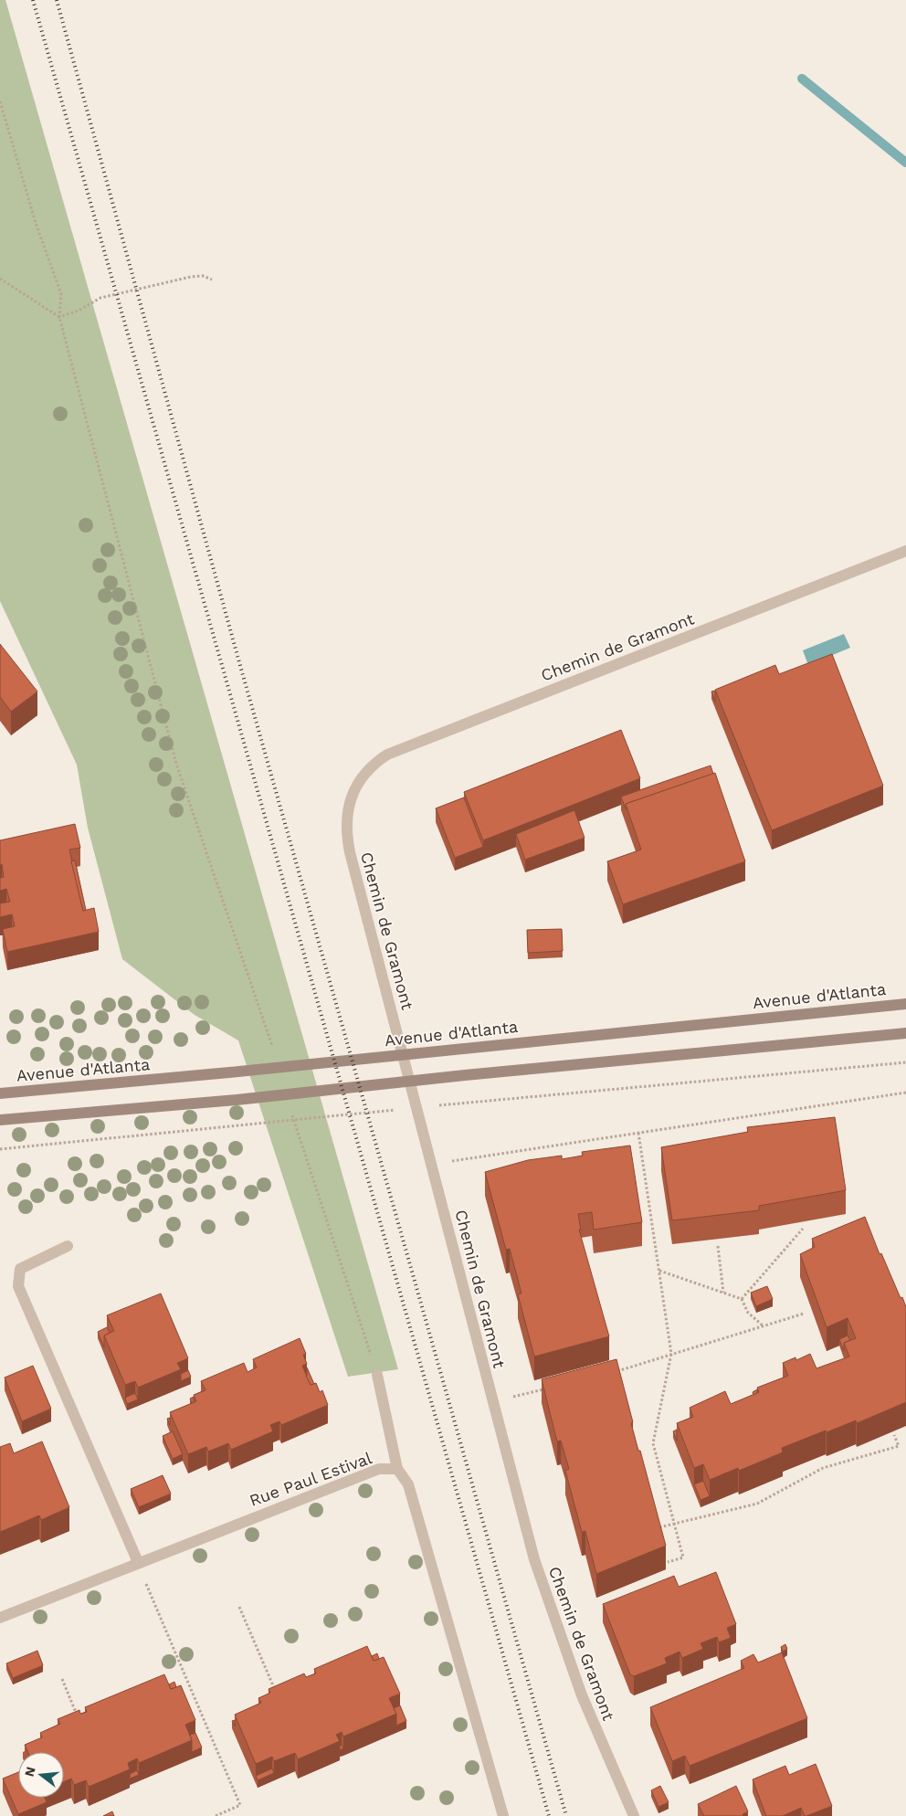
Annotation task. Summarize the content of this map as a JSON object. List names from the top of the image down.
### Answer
{
  "streets": {
    "main road": ["Avenue d'Atlanta"],
    "street": ["Chemin de Gramont", "Rue Paul Estival"]
  },
  "north": "left"
}
